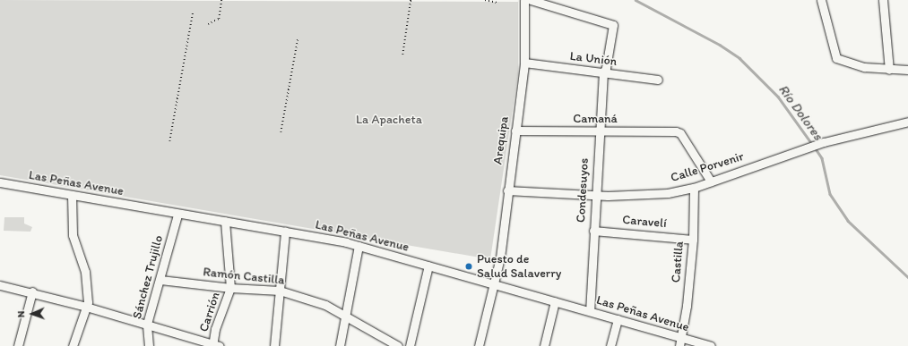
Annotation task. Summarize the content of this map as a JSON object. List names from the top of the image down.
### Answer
{
  "streets": {
    "street": [
      "La Unión",
      "Camaná",
      "Arequipa",
      "Calle Porvenir",
      "Las Peñas Avenue",
      "Condesuyos",
      "Caravelí",
      "Castilla",
      "Ramón Castilla",
      "Sánchez Trujillo",
      "Carrión"
    ]
  },
  "crossings": [
    ["La Unión", "Arequipa"],
    ["La Unión", "Condesuyos"],
    ["Camaná", "Arequipa"],
    ["Camaná", "Calle Porvenir"],
    ["Camaná", "Condesuyos"],
    ["Arequipa", "Calle Porvenir"],
    ["Arequipa", "Las Peñas Avenue"],
    ["Calle Porvenir", "Condesuyos"],
    ["Calle Porvenir", "Castilla"],
    ["Las Peñas Avenue", "Condesuyos"],
    ["Las Peñas Avenue", "Castilla"],
    ["Las Peñas Avenue", "Sánchez Trujillo"],
    ["Las Peñas Avenue", "Carrión"],
    ["Condesuyos", "Caravelí"],
    ["Caravelí", "Castilla"],
    ["Ramón Castilla", "Sánchez Trujillo"],
    ["Ramón Castilla", "Carrión"]
  ],
  "water": ["Río Dolores"],
  "parks": ["La Apacheta"],
  "places": ["Puesto de Salud Salaverry"],
  "north": "left"
}
